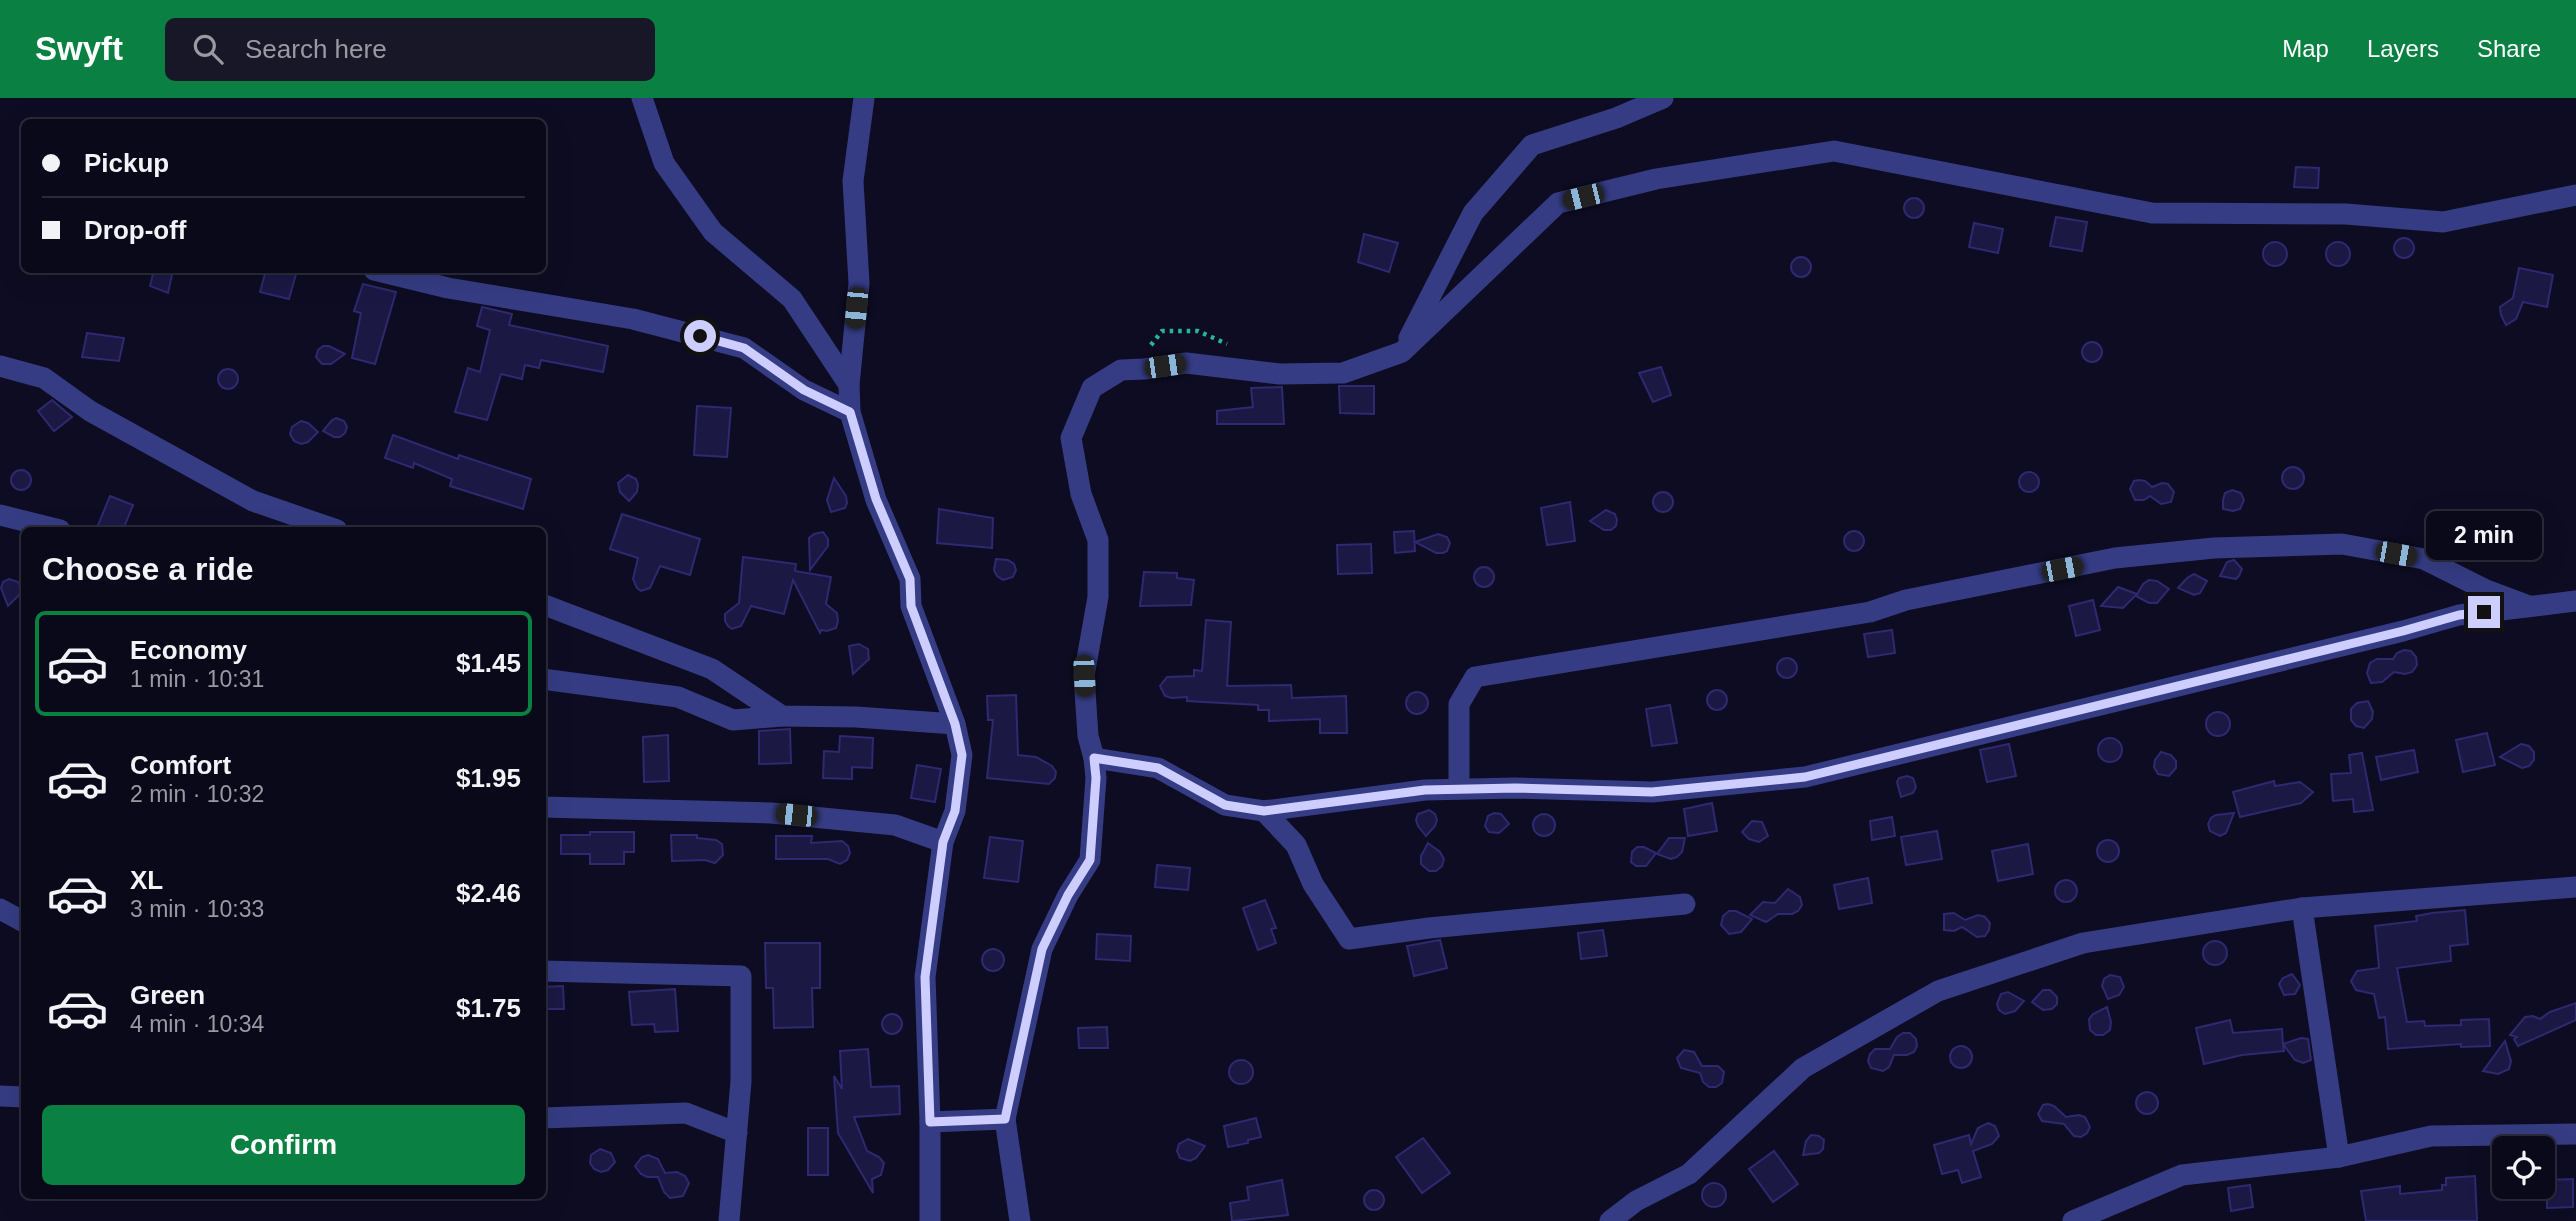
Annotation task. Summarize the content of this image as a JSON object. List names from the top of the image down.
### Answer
{
  "page": {
    "header": "Swyft",
    "search": "Search here",
    "nav": ["Map", "Layers", "Share"],
    "banner": ["Pickup", "Drop-off"],
    "bubble": "2 min",
    "heading": "Choose a ride",
    "list": [
      {
        "name": "Economy",
        "note": "1 min · 10:31",
        "value": "$1.45"
      },
      {
        "name": "Comfort",
        "note": "2 min · 10:32",
        "value": "$1.95"
      },
      {
        "name": "XL",
        "note": "3 min · 10:33",
        "value": "$2.46"
      },
      {
        "name": "Green",
        "note": "4 min · 10:34",
        "value": "$1.75"
      }
    ],
    "buttons": "Confirm"
  }
}
